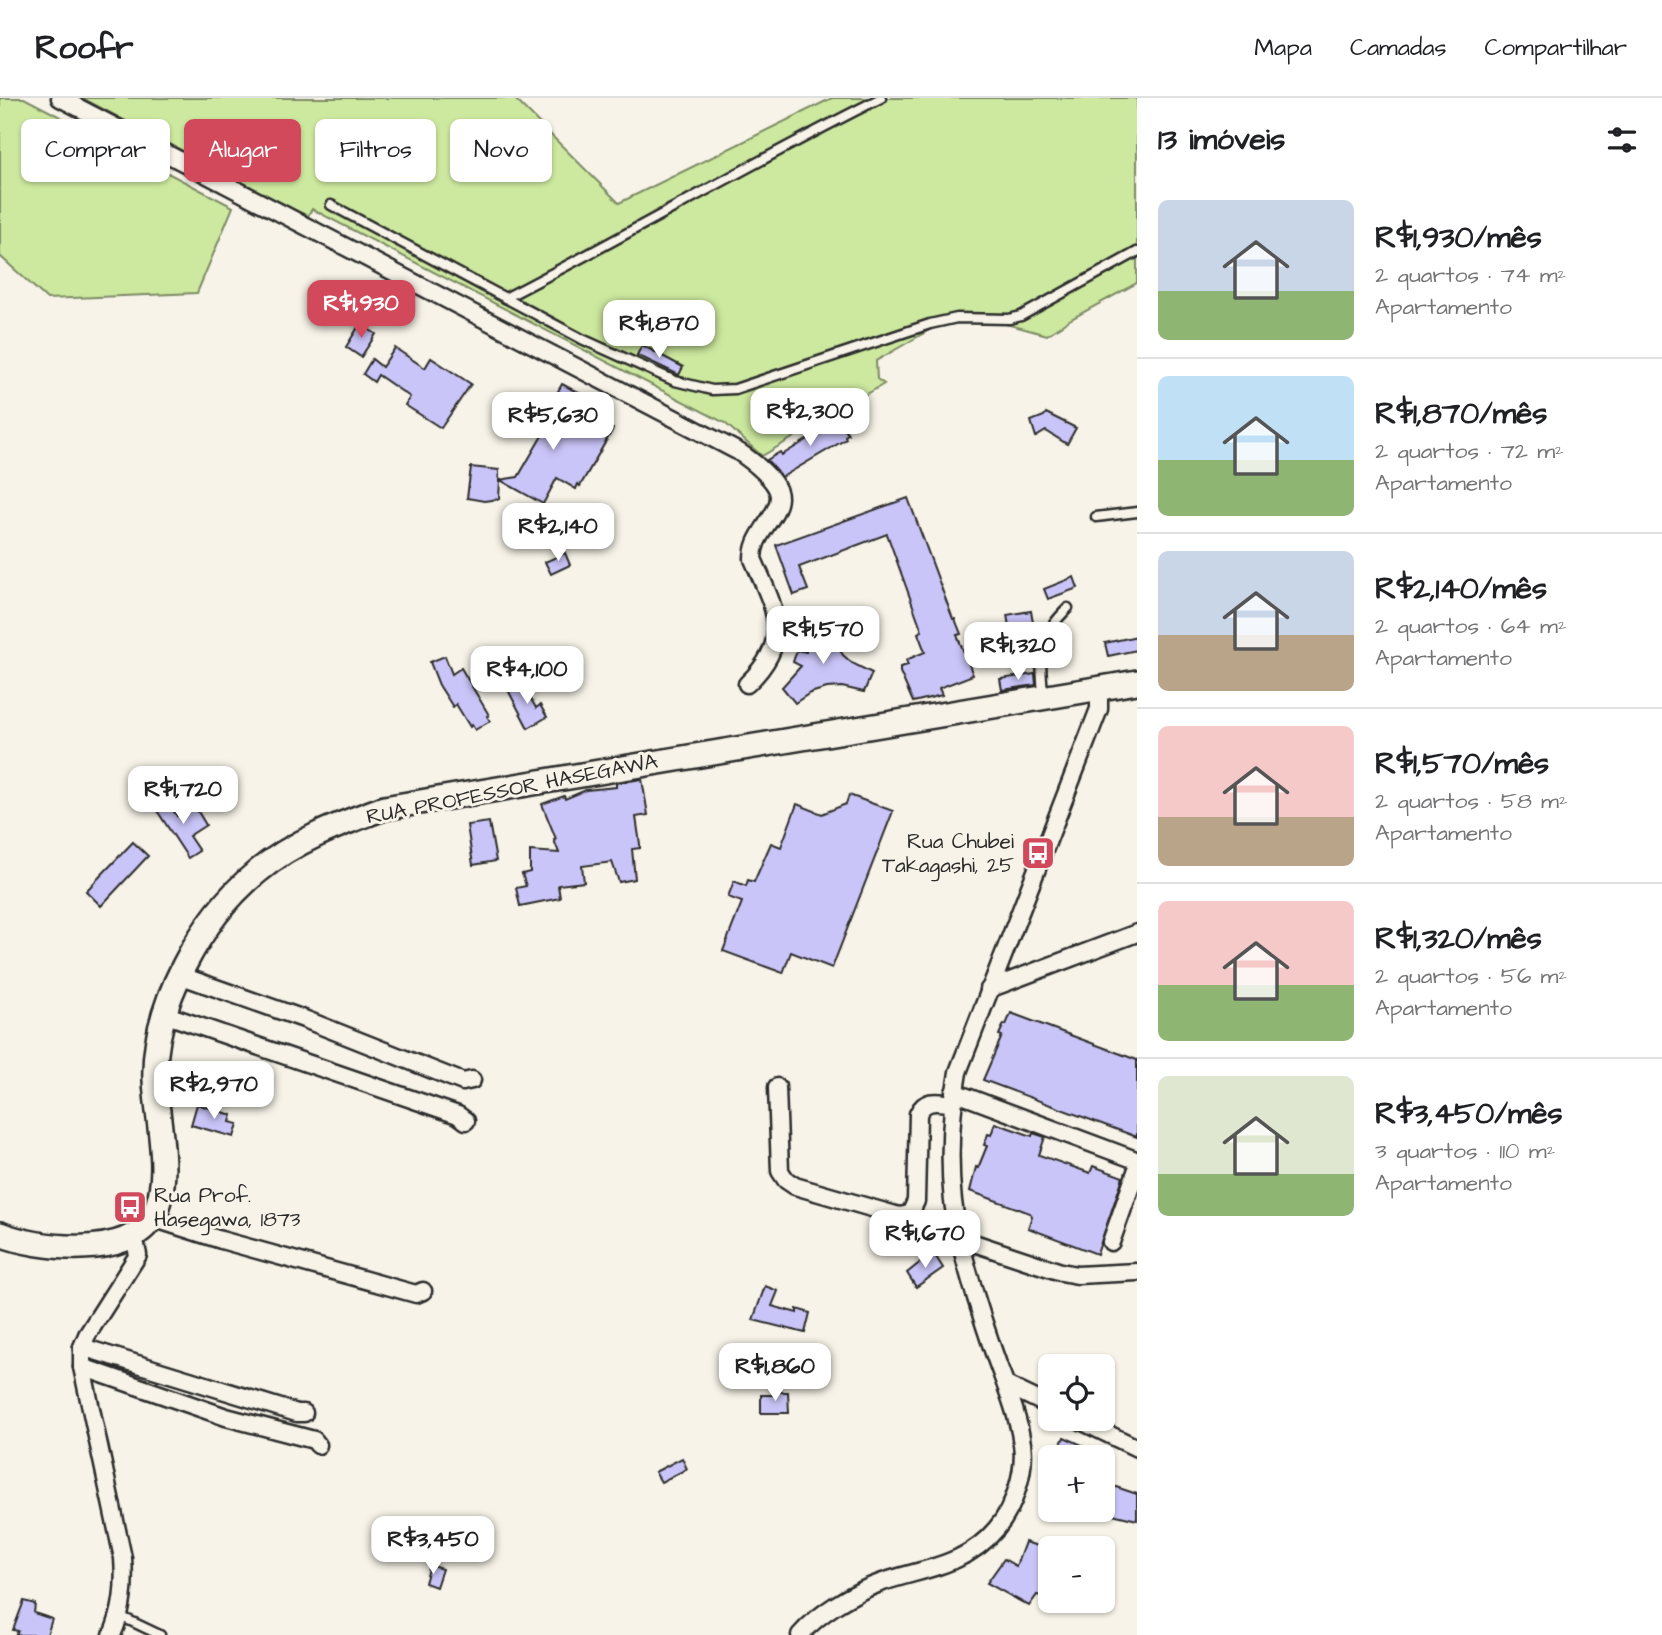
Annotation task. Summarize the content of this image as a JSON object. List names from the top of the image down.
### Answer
{
  "streets": {
    "street": ["RUA PROFESSOR HASEGAWA"]
  },
  "places": {
    "bus stop": ["Rua Chubei Takagashi, 25", "Rua Prof. Hasegawa, 1873"]
  },
  "page": {
    "header": "Roofr",
    "nav": ["Mapa", "Camadas", "Compartilhar"],
    "heading": "13 imóveis",
    "chip": [
      "Comprar",
      "Alugar",
      "Filtros",
      "Novo"
    ],
    "list": [
      {
        "name": "R$1,930/mês",
        "note": "2 quartos · 74 m² · Apartamento"
      },
      {
        "name": "R$1,870/mês",
        "note": "2 quartos · 72 m² · Apartamento"
      },
      {
        "name": "R$2,140/mês",
        "note": "2 quartos · 64 m² · Apartamento"
      },
      {
        "name": "R$1,570/mês",
        "note": "2 quartos · 58 m² · Apartamento"
      },
      {
        "name": "R$1,320/mês",
        "note": "2 quartos · 56 m² · Apartamento"
      },
      {
        "name": "R$3,450/mês",
        "note": "3 quartos · 110 m² · Apartamento"
      }
    ],
    "price": [
      "R$1,930",
      "R$1,870",
      "R$2,300",
      "R$5,630",
      "R$2,140",
      "R$1,570",
      "R$1,320",
      "R$4,100",
      "R$1,720",
      "R$2,970",
      "R$1,670",
      "R$1,860",
      "R$3,450"
    ],
    "map_buttons": ["+", "−"]
  }
}
